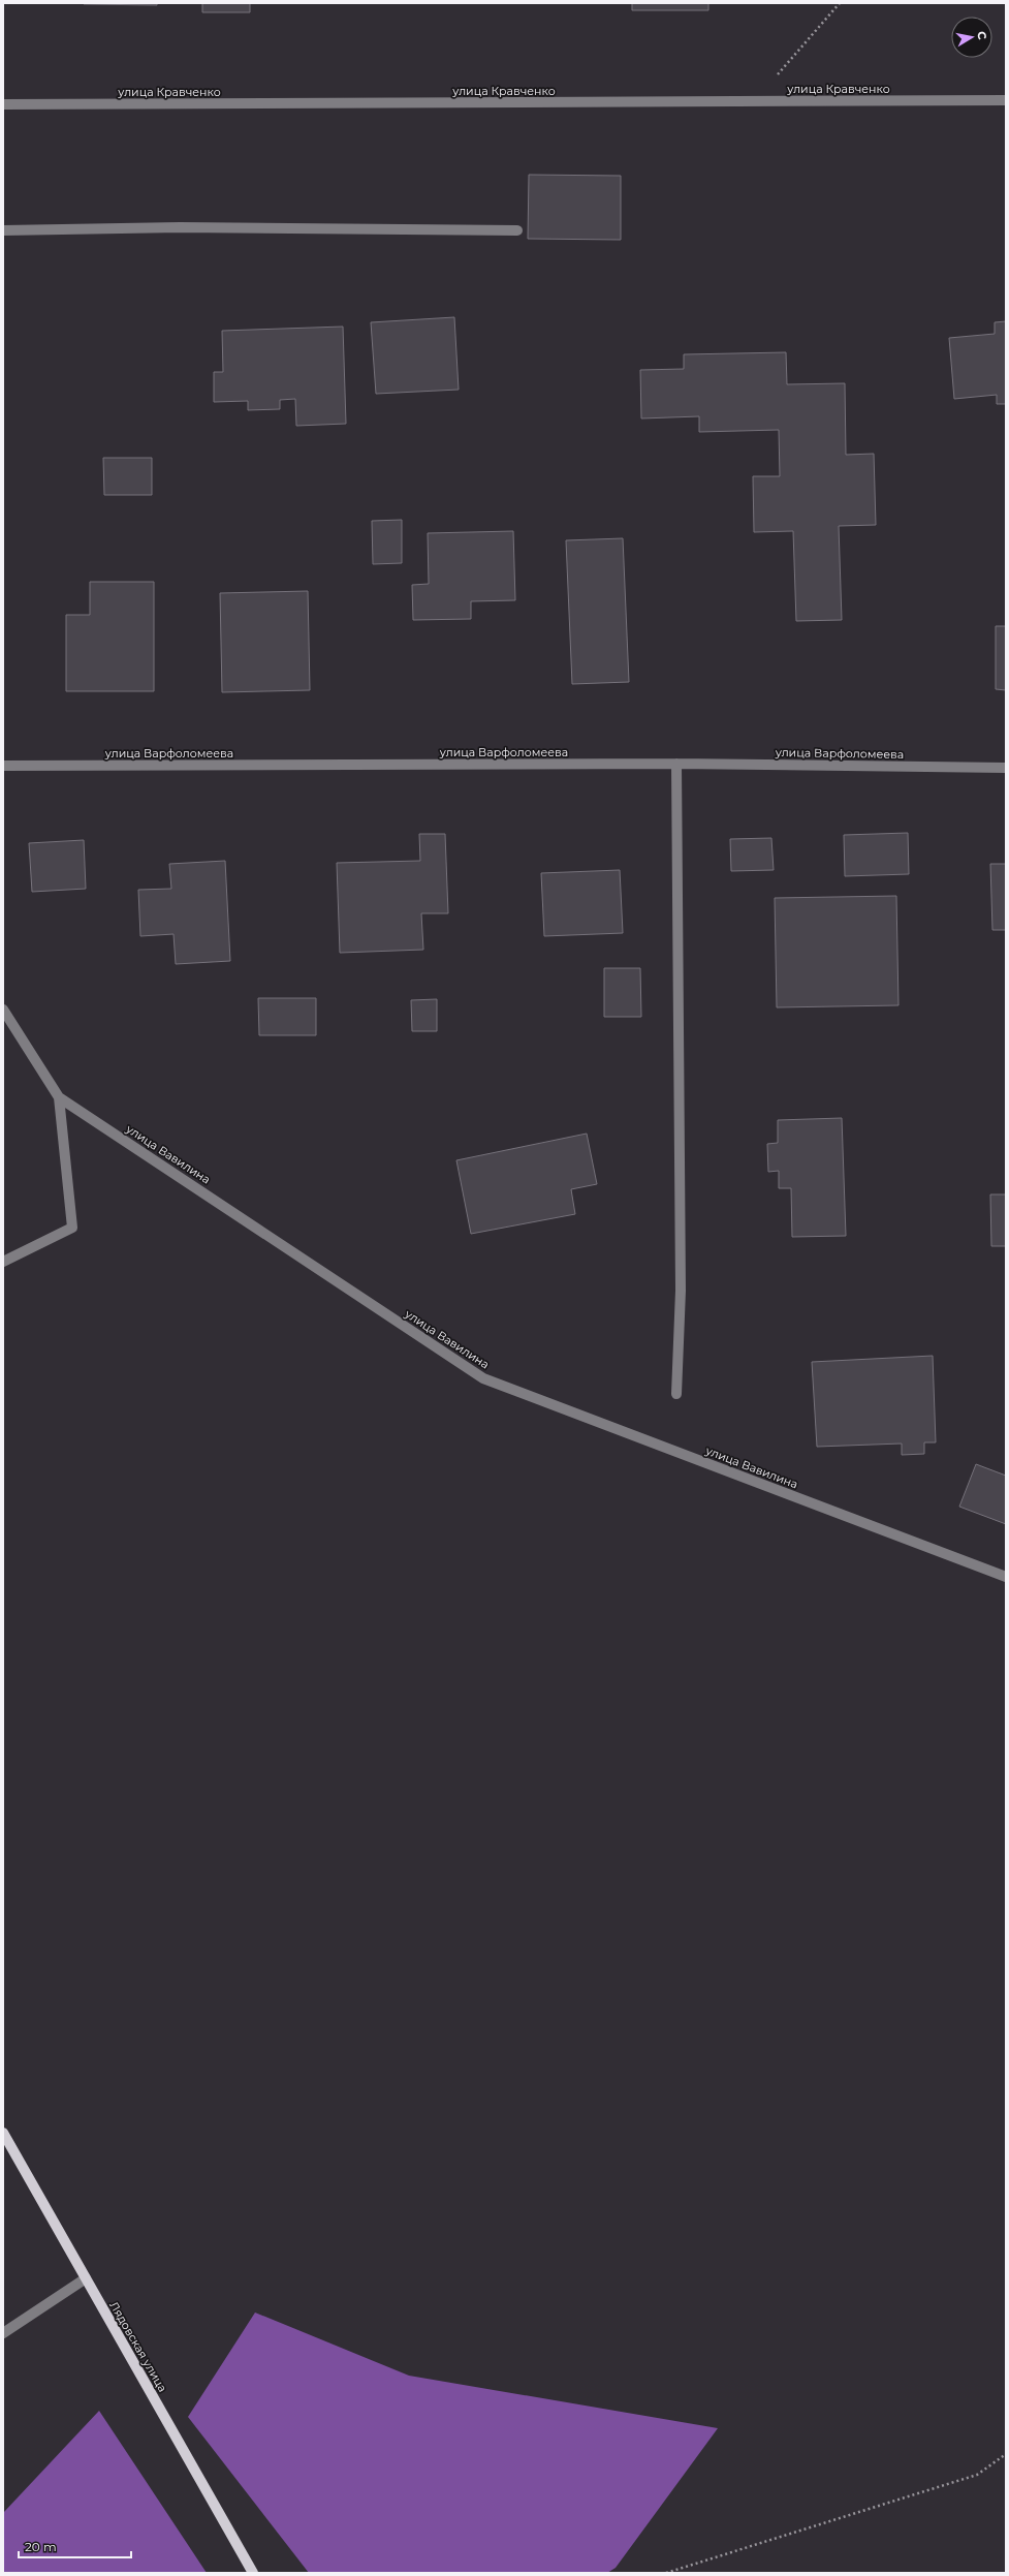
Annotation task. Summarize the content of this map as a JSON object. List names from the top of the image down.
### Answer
{
  "streets": {
    "main road": ["Лядовская улица"],
    "street": ["улица Кравченко", "улица Варфоломеева", "улица Вавилина"]
  },
  "scale_bar": "20 m",
  "north": "right"
}
